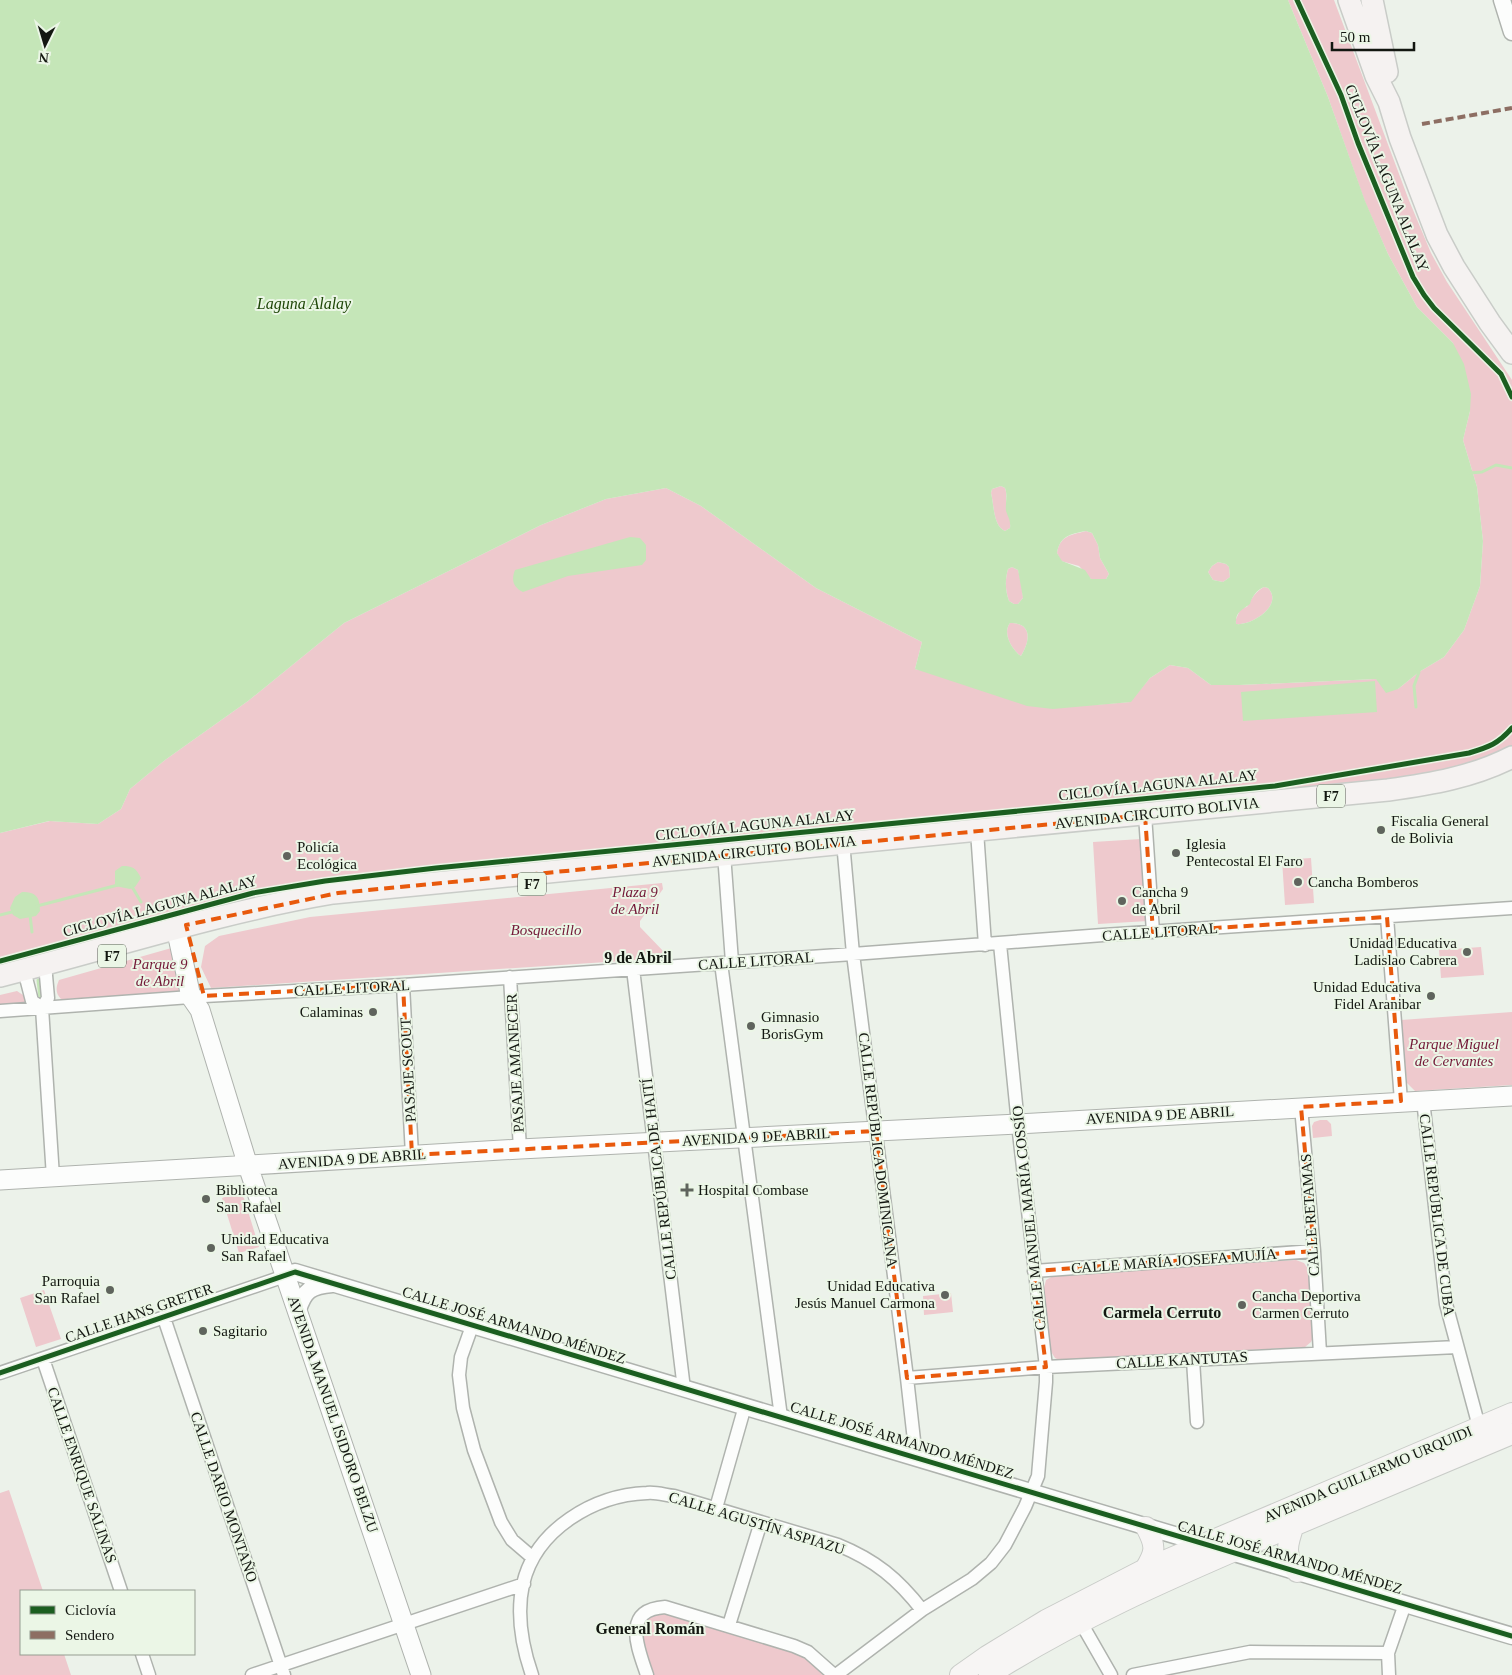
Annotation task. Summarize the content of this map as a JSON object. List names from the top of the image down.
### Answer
{
  "streets": {
    "highway": ["F7", "AVENIDA CIRCUITO BOLIVIA"],
    "main road": ["AVENIDA 9 DE ABRIL", "AVENIDA MANUEL ISIDORO BELZU", "AVENIDA GUILLERMO URQUIDI"],
    "street": [
      "CALLE LITORAL",
      "PASAJE AMANECER",
      "PASAJE SCOUT",
      "CALLE REPÚBLICA DOMINICANA",
      "CALLE REPÚBLICA DE HAITÍ",
      "CALLE RETAMAS",
      "CALLE REPÚBLICA DE CUBA",
      "CALLE MANUEL MARÍA COSSÍO",
      "CALLE MARÍA JOSEFA MUJÍA",
      "CALLE HANS GRETER",
      "CALLE JOSÉ ARMANDO MÉNDEZ",
      "CALLE KANTUTAS",
      "CALLE ENRIQUE SALINAS",
      "CALLE DARIO MONTAÑO",
      "CALLE AGUSTÍN ASPIAZU"
    ],
    "cycle path": ["CICLOVÍA LAGUNA ALALAY"]
  },
  "crossings": [
    ["AVENIDA CIRCUITO BOLIVIA", "CALLE REPÚBLICA DOMINICANA"],
    ["AVENIDA CIRCUITO BOLIVIA", "AVENIDA MANUEL ISIDORO BELZU"],
    ["CALLE LITORAL", "PASAJE AMANECER"],
    ["CALLE LITORAL", "PASAJE SCOUT"],
    ["CALLE LITORAL", "CALLE REPÚBLICA DOMINICANA"],
    ["CALLE LITORAL", "CALLE REPÚBLICA DE HAITÍ"],
    ["CALLE LITORAL", "CALLE REPÚBLICA DE CUBA"],
    ["CALLE LITORAL", "CALLE MANUEL MARÍA COSSÍO"],
    ["CALLE LITORAL", "AVENIDA MANUEL ISIDORO BELZU"],
    ["PASAJE AMANECER", "AVENIDA 9 DE ABRIL"],
    ["PASAJE SCOUT", "AVENIDA 9 DE ABRIL"],
    ["AVENIDA 9 DE ABRIL", "CALLE REPÚBLICA DOMINICANA"],
    ["AVENIDA 9 DE ABRIL", "CALLE REPÚBLICA DE HAITÍ"],
    ["AVENIDA 9 DE ABRIL", "CALLE RETAMAS"],
    ["AVENIDA 9 DE ABRIL", "CALLE REPÚBLICA DE CUBA"],
    ["AVENIDA 9 DE ABRIL", "CALLE MANUEL MARÍA COSSÍO"],
    ["AVENIDA 9 DE ABRIL", "AVENIDA MANUEL ISIDORO BELZU"],
    ["CALLE REPÚBLICA DOMINICANA", "CALLE JOSÉ ARMANDO MÉNDEZ"],
    ["CALLE REPÚBLICA DOMINICANA", "CALLE KANTUTAS"],
    ["CALLE REPÚBLICA DE HAITÍ", "CALLE JOSÉ ARMANDO MÉNDEZ"],
    ["CALLE RETAMAS", "CALLE MARÍA JOSEFA MUJÍA"],
    ["CALLE RETAMAS", "CALLE KANTUTAS"],
    ["CALLE REPÚBLICA DE CUBA", "CALLE KANTUTAS"],
    ["CALLE REPÚBLICA DE CUBA", "AVENIDA GUILLERMO URQUIDI"],
    ["CALLE MANUEL MARÍA COSSÍO", "CALLE MARÍA JOSEFA MUJÍA"],
    ["CALLE MANUEL MARÍA COSSÍO", "CALLE JOSÉ ARMANDO MÉNDEZ"],
    ["CALLE MANUEL MARÍA COSSÍO", "CALLE KANTUTAS"],
    ["CALLE MANUEL MARÍA COSSÍO", "CALLE AGUSTÍN ASPIAZU"],
    ["CALLE HANS GRETER", "CALLE JOSÉ ARMANDO MÉNDEZ"],
    ["CALLE HANS GRETER", "AVENIDA MANUEL ISIDORO BELZU"],
    ["CALLE HANS GRETER", "CALLE ENRIQUE SALINAS"],
    ["CALLE HANS GRETER", "CALLE DARIO MONTAÑO"],
    ["CALLE JOSÉ ARMANDO MÉNDEZ", "AVENIDA MANUEL ISIDORO BELZU"],
    ["CALLE JOSÉ ARMANDO MÉNDEZ", "AVENIDA GUILLERMO URQUIDI"]
  ],
  "districts": ["9 de Abril", "Carmela Cerruto", "General Román"],
  "water": ["Laguna Alalay"],
  "parks": [
    "Plaza 9 de Abril",
    "Bosquecillo",
    "Parque 9 de Abril",
    "Parque Miguel de Cervantes"
  ],
  "places": {
    "other": [
      "Fiscalia General de Bolivia",
      "Iglesia Pentecostal El Faro",
      "Policía Ecológica",
      "Cancha Bomberos",
      "Cancha 9 de Abril",
      "Unidad Educativa Ladislao Cabrera",
      "Unidad Educativa Fidel Aranibar",
      "Calaminas",
      "Gimnasio BorisGym",
      "Biblioteca San Rafael",
      "Unidad Educativa San Rafael",
      "Parroquia San Rafael",
      "Unidad Educativa Jesús Manuel Carmona",
      "Cancha Deportiva Carmen Cerruto",
      "Sagitario"
    ],
    "health": ["Hospital Combase"]
  },
  "legend": ["Ciclovía", "Sendero"],
  "scale_bar": "50 m",
  "north": "bottom"
}
